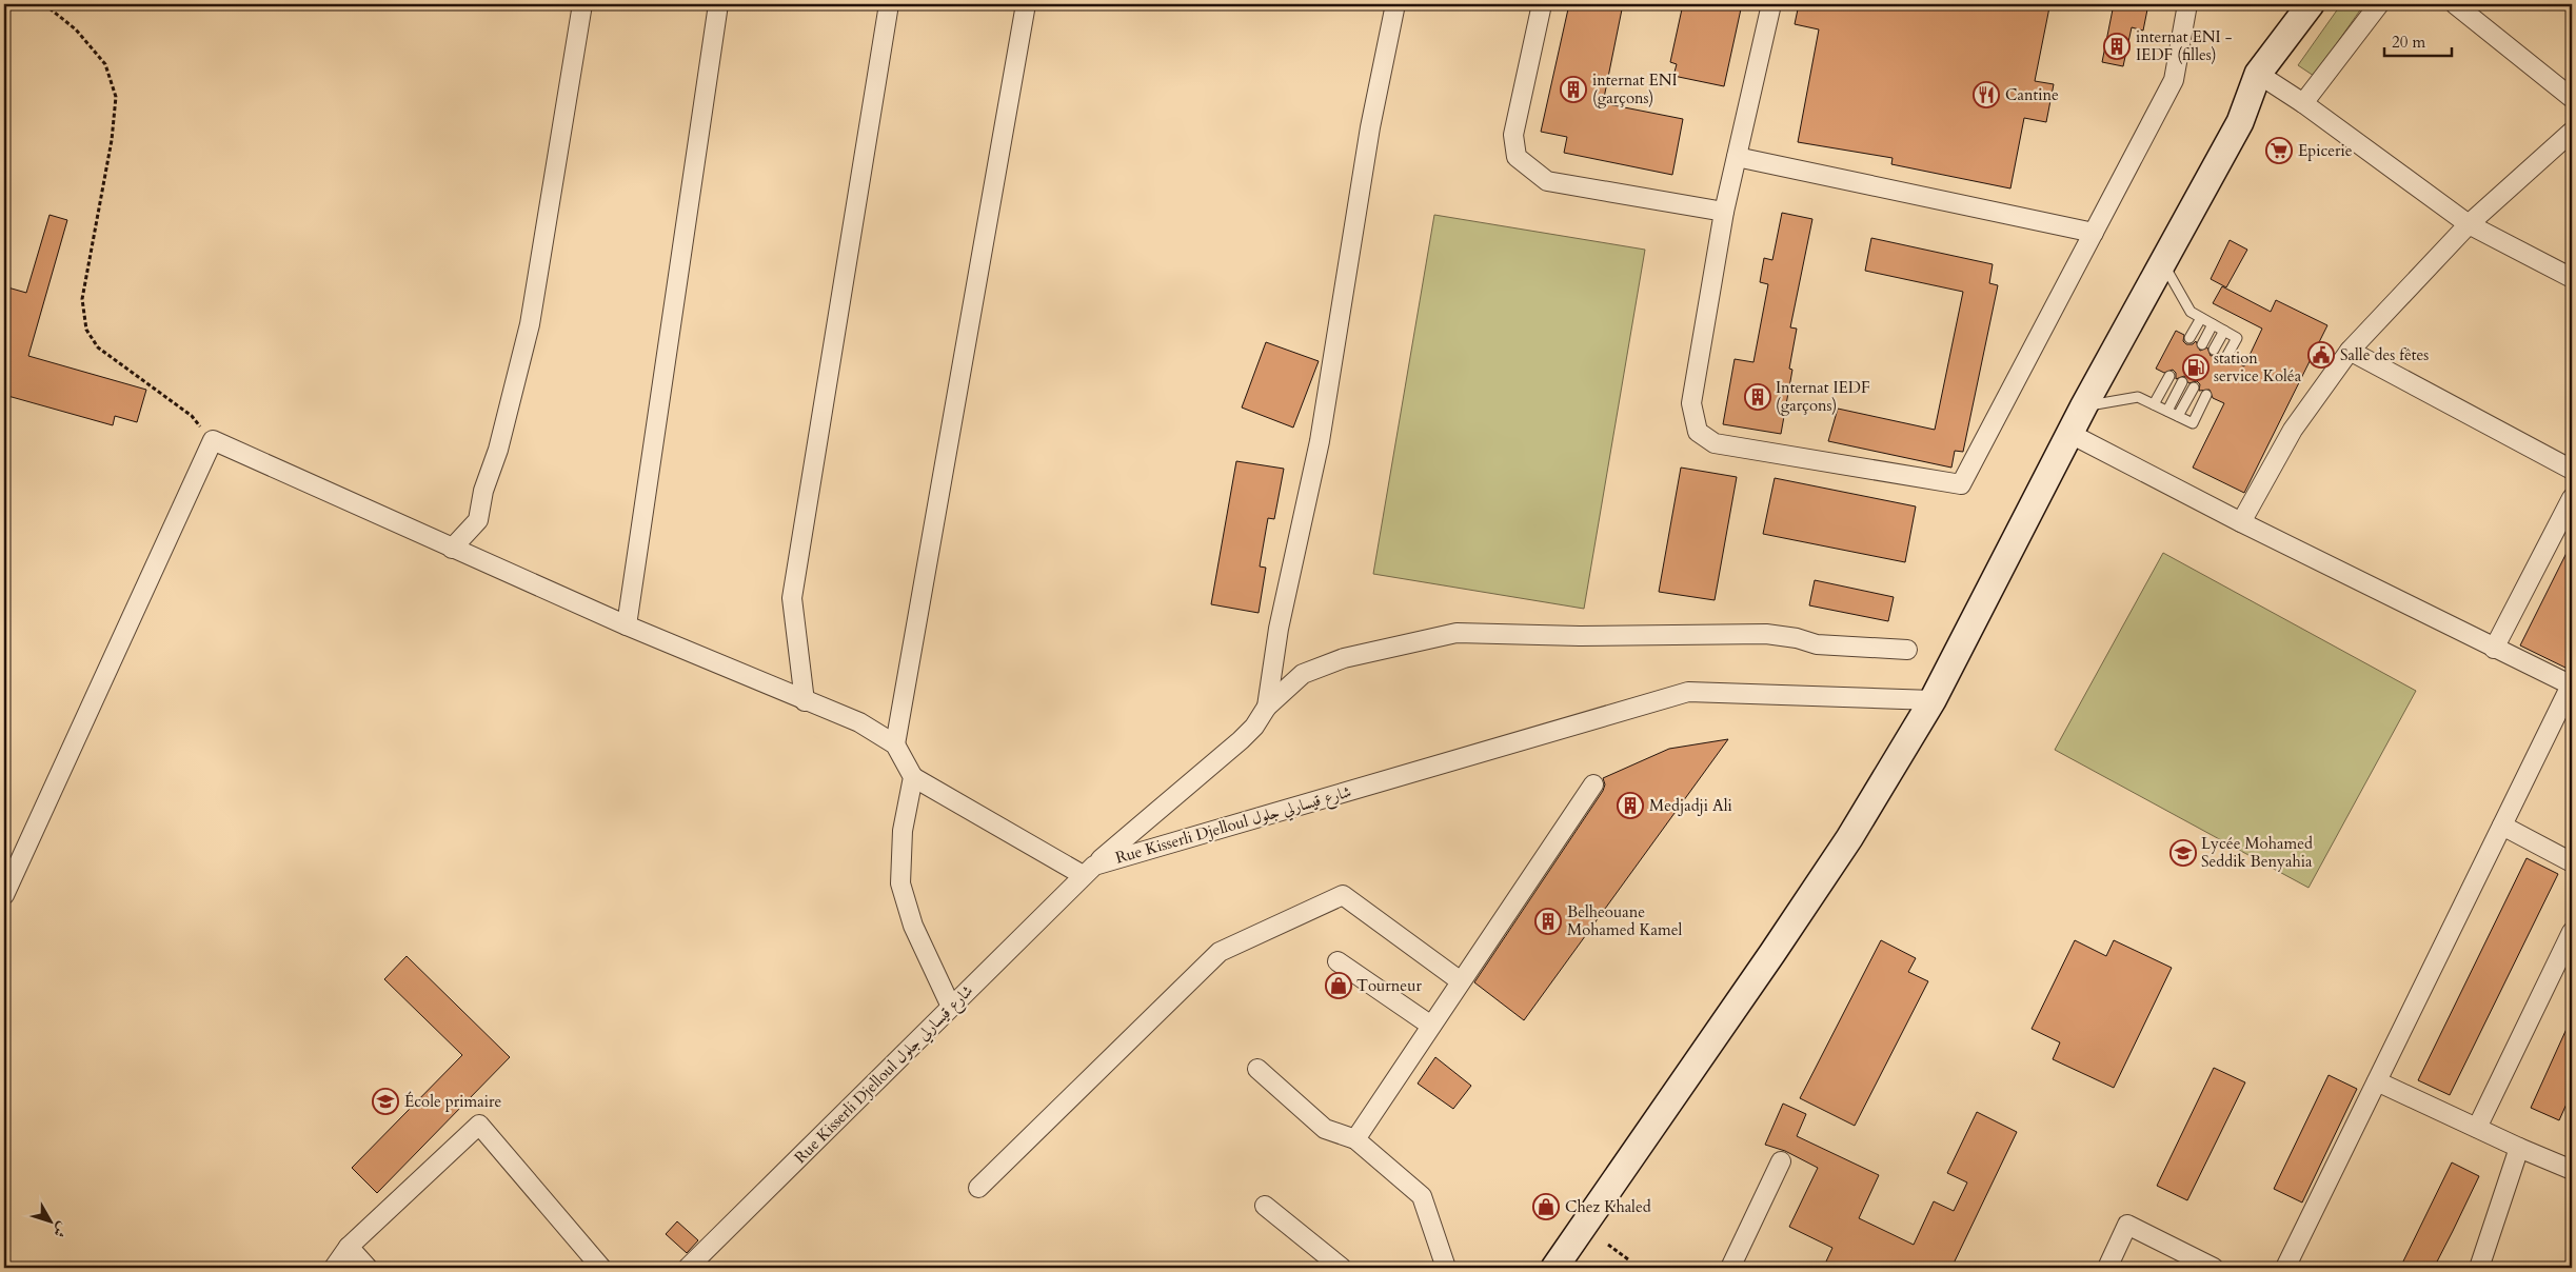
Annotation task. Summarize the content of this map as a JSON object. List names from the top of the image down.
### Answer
{
  "streets": {
    "street": ["Rue Kisserli Djelloul شارع قيسارلي جلول"]
  },
  "places": {
    "building": [
      "internat ENI - IEDF (filles)",
      "internat ENI (garçons)",
      "Internat IEDF (garçons)",
      "Medjadji Ali",
      "Belheouane Mohamed Kamel"
    ],
    "restaurant": ["Cantine"],
    "supermarket": ["Epicerie"],
    "public building": ["Salle des fêtes"],
    "fuel station": ["station service Koléa"],
    "school or university": ["Lycée Mohamed Seddik Benyahia", "École primaire"],
    "shop": ["Tourneur", "Chez Khaled"]
  },
  "scale_bar": "20 m",
  "north": "bottom right"
}
